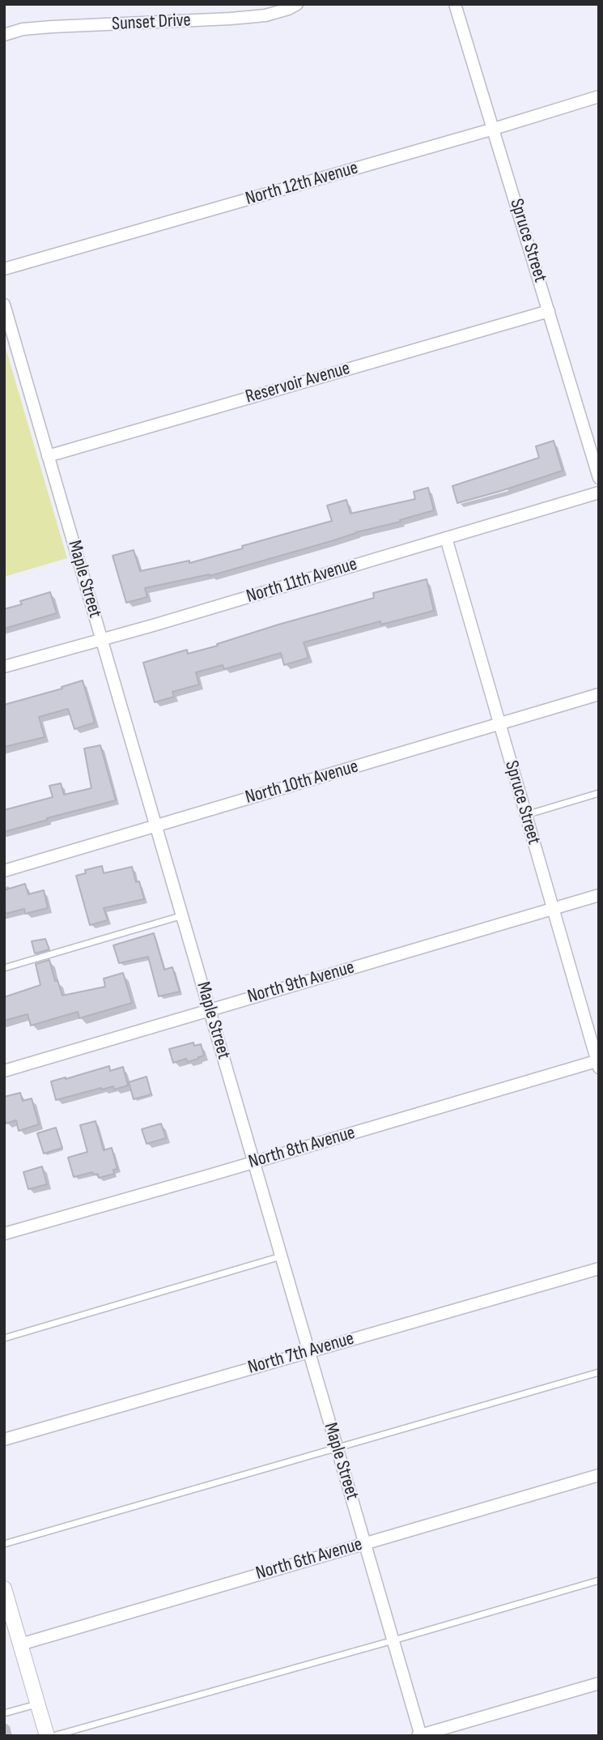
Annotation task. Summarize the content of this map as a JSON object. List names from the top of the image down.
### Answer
{
  "streets": {
    "street": [
      "Sunset Drive",
      "North 12th Avenue",
      "Spruce Street",
      "Reservoir Avenue",
      "Maple Street",
      "North 11th Avenue",
      "North 10th Avenue",
      "North 9th Avenue",
      "North 8th Avenue",
      "North 7th Avenue",
      "North 6th Avenue"
    ]
  },
  "crossings": [
    ["North 12th Avenue", "Spruce Street"],
    ["Spruce Street", "Reservoir Avenue"],
    ["Spruce Street", "North 11th Avenue"],
    ["Spruce Street", "North 10th Avenue"],
    ["Spruce Street", "North 9th Avenue"],
    ["Spruce Street", "North 8th Avenue"],
    ["Reservoir Avenue", "Maple Street"],
    ["Maple Street", "North 11th Avenue"],
    ["Maple Street", "North 10th Avenue"],
    ["Maple Street", "North 9th Avenue"],
    ["Maple Street", "North 8th Avenue"],
    ["Maple Street", "North 7th Avenue"],
    ["Maple Street", "North 6th Avenue"]
  ]
}
